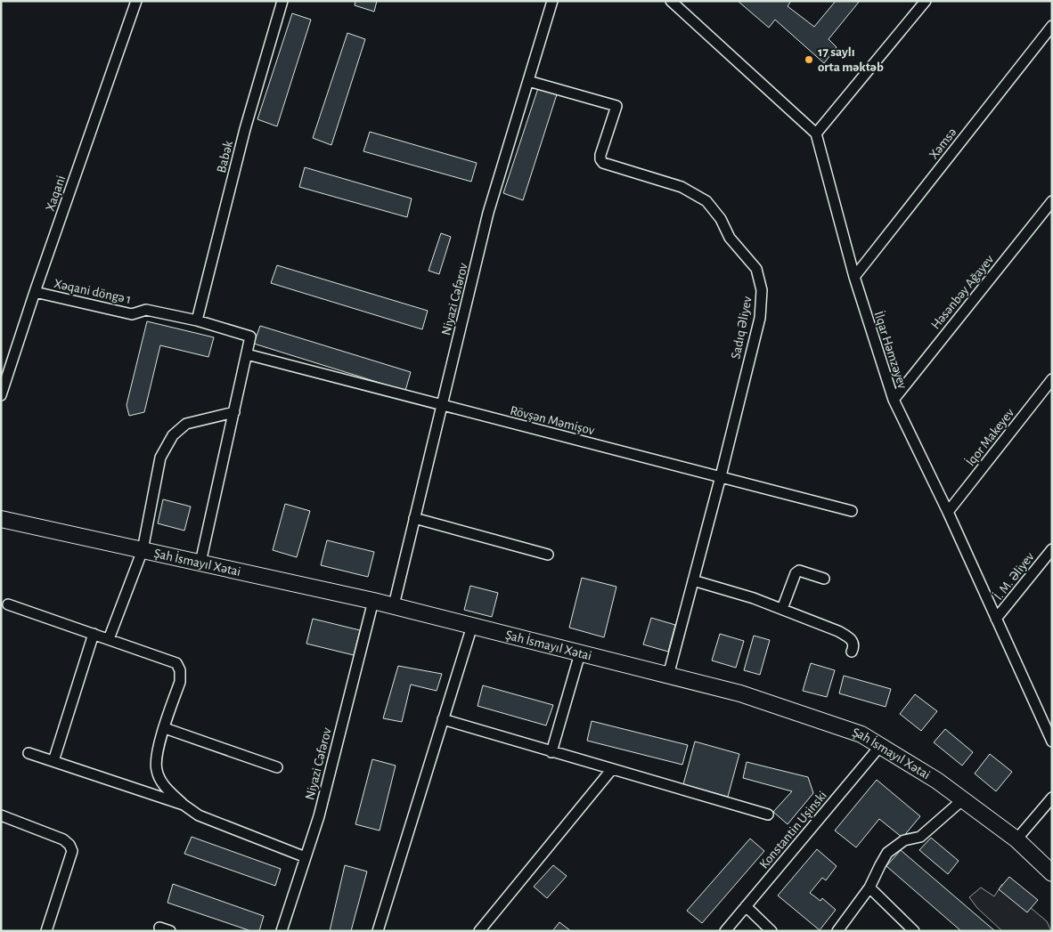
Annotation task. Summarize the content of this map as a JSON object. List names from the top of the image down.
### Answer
{
  "streets": {
    "main road": ["Şah İsmayıl Xətai"],
    "street": [
      "Xəmsə",
      "Babək",
      "Xaqani",
      "Xəqani döngə 1",
      "Həsənbəy Ağayev",
      "Niyazi Cəfərov",
      "Sadıq Əliyev",
      "İlqar Həmzəyev",
      "Rövşən Məmişov",
      "İqor Makeyev",
      "İ. M. Əliyev",
      "Konstantin Uşinski"
    ]
  },
  "crossings": [
    ["Xəmsə", "İlqar Həmzəyev"],
    ["Babək", "Xəqani döngə 1"],
    ["Xaqani", "Xəqani döngə 1"],
    ["Xəqani döngə 1", "Rövşən Məmişov"],
    ["Həsənbəy Ağayev", "İlqar Həmzəyev"],
    ["Niyazi Cəfərov", "Sadıq Əliyev"],
    ["Niyazi Cəfərov", "Rövşən Məmişov"],
    ["Niyazi Cəfərov", "Şah İsmayıl Xətai"],
    ["Sadıq Əliyev", "Rövşən Məmişov"],
    ["Sadıq Əliyev", "Şah İsmayıl Xətai"],
    ["İlqar Həmzəyev", "İqor Makeyev"],
    ["İlqar Həmzəyev", "İ. M. Əliyev"],
    ["Şah İsmayıl Xətai", "Konstantin Uşinski"]
  ],
  "places": ["17 saylı orta məktəb"]
}
